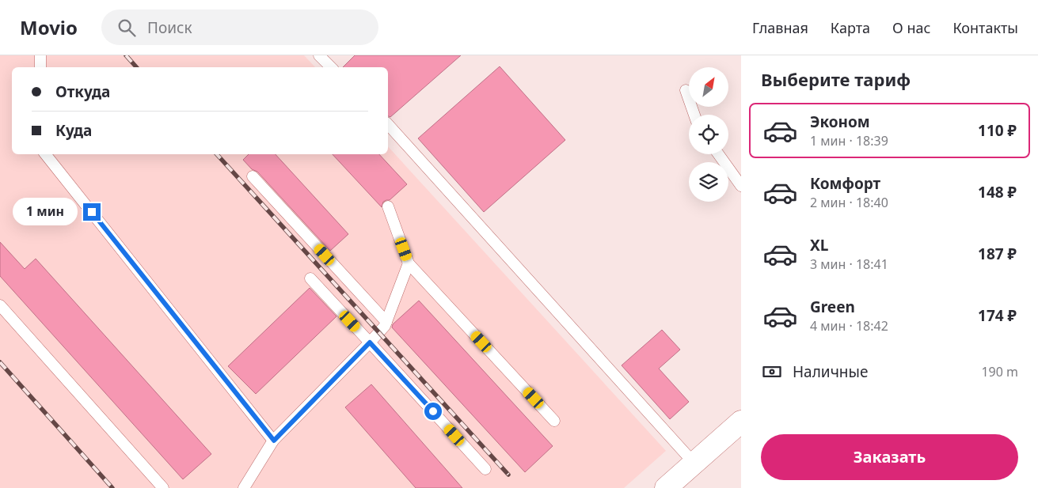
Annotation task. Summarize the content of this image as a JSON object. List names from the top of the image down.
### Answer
{
  "north": "top right",
  "page": {
    "header": "Movio",
    "search": "Поиск",
    "nav": [
      "Главная",
      "Карта",
      "О нас",
      "Контакты"
    ],
    "heading": "Выберите тариф",
    "banner": ["Откуда", "Куда"],
    "list": [
      {
        "name": "Эконом",
        "note": "1 мин · 18:39",
        "value": "110 ₽"
      },
      {
        "name": "Комфорт",
        "note": "2 мин · 18:40",
        "value": "148 ₽"
      },
      {
        "name": "XL",
        "note": "3 мин · 18:41",
        "value": "187 ₽"
      },
      {
        "name": "Green",
        "note": "4 мин · 18:42",
        "value": "174 ₽"
      }
    ],
    "bubble": "1 мин",
    "pay": ["Наличные", "190 m"],
    "buttons": "Заказать"
  }
}
